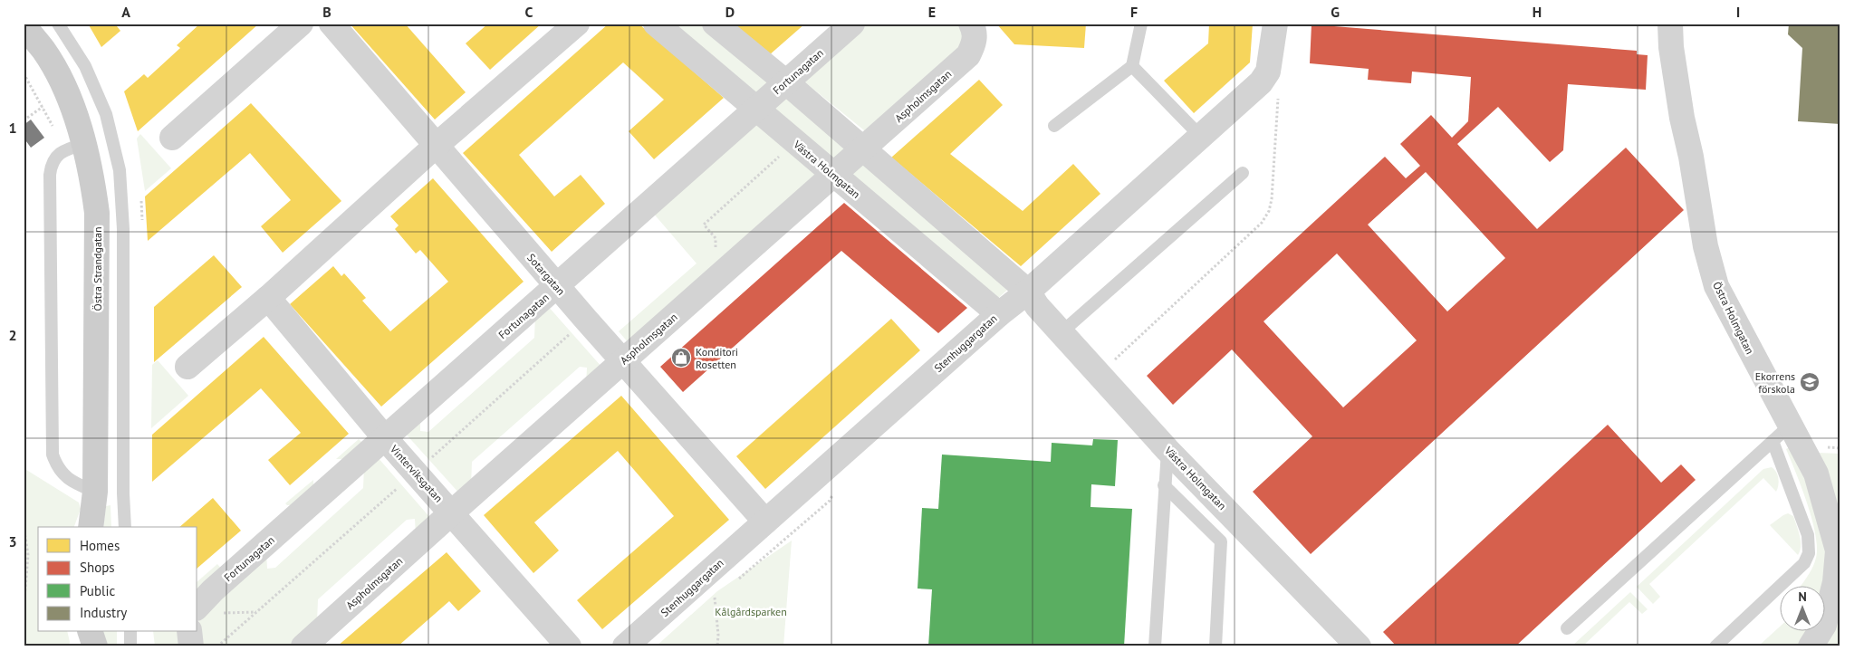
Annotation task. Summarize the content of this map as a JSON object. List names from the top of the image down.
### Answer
{
  "streets": {
    "main road": ["Östra Strandgatan"],
    "street": [
      "Fortunagatan",
      "Aspholmsgatan",
      "Västra Holmgatan",
      "Sotargatan",
      "Östra Holmgatan",
      "Stenhuggargatan",
      "Vinterviksgatan"
    ]
  },
  "crossings": [
    ["Fortunagatan", "Västra Holmgatan"],
    ["Fortunagatan", "Sotargatan"],
    ["Fortunagatan", "Vinterviksgatan"],
    ["Aspholmsgatan", "Västra Holmgatan"],
    ["Aspholmsgatan", "Sotargatan"],
    ["Aspholmsgatan", "Vinterviksgatan"],
    ["Västra Holmgatan", "Stenhuggargatan"],
    ["Sotargatan", "Stenhuggargatan"]
  ],
  "parks": ["Kålgårdsparken"],
  "places": {
    "shop": ["Konditori Rosetten"],
    "school or university": ["Ekorrens förskola"]
  },
  "legend": [
    "Homes",
    "Shops",
    "Public",
    "Industry"
  ],
  "north": "top",
  "grid": {
    "columns": [
      "A",
      "B",
      "C",
      "D",
      "E",
      "F",
      "G",
      "H",
      "I"
    ],
    "rows": ["1", "2", "3"]
  }
}
